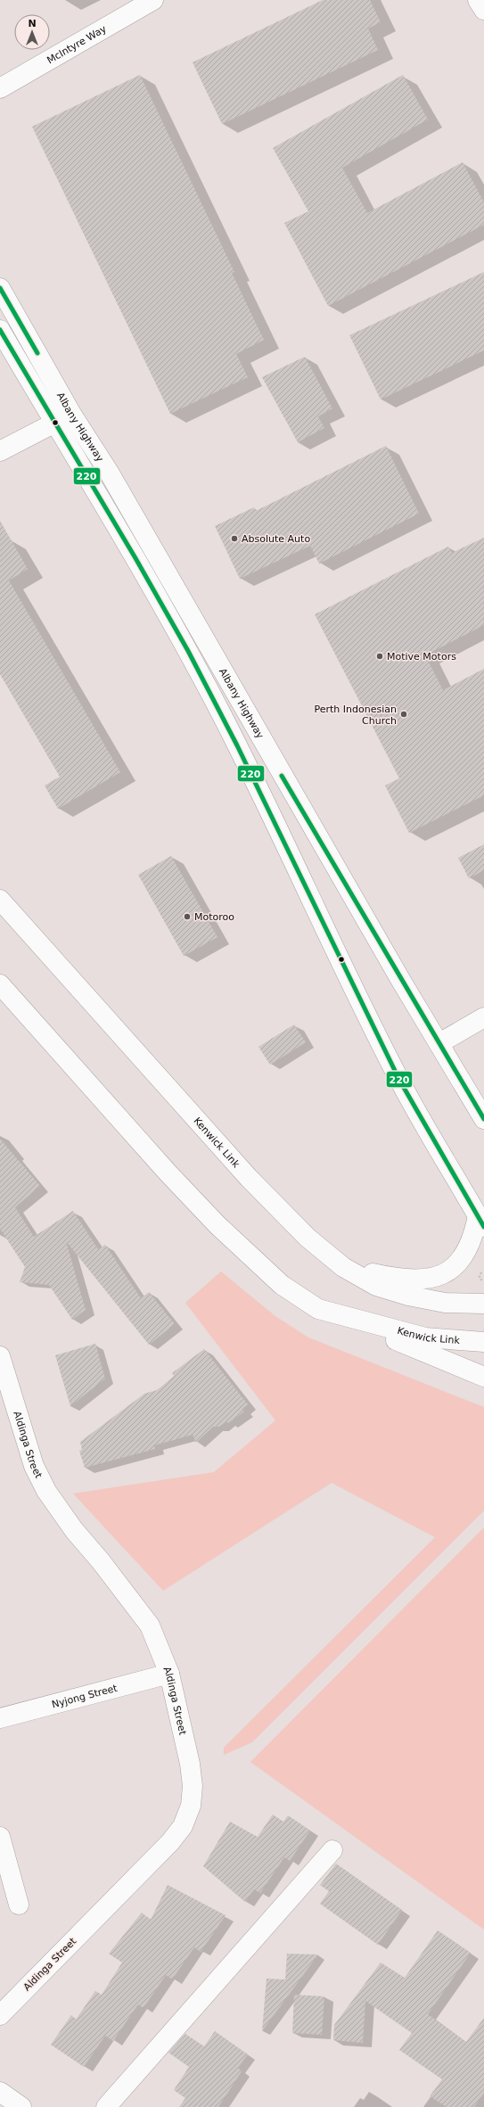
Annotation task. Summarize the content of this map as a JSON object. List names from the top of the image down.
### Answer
{
  "streets": {
    "main road": [
      "McIntyre Way",
      "Albany Highway",
      "Kenwick Link",
      "Aldinga Street",
      "Nyjong Street"
    ]
  },
  "crossings": [
    ["Aldinga Street", "Nyjong Street"]
  ],
  "places": [
    "Absolute Auto",
    "Motive Motors",
    "Perth Indonesian Church",
    "Motoroo"
  ],
  "lines": ["transit line 220"],
  "north": "top"
}
